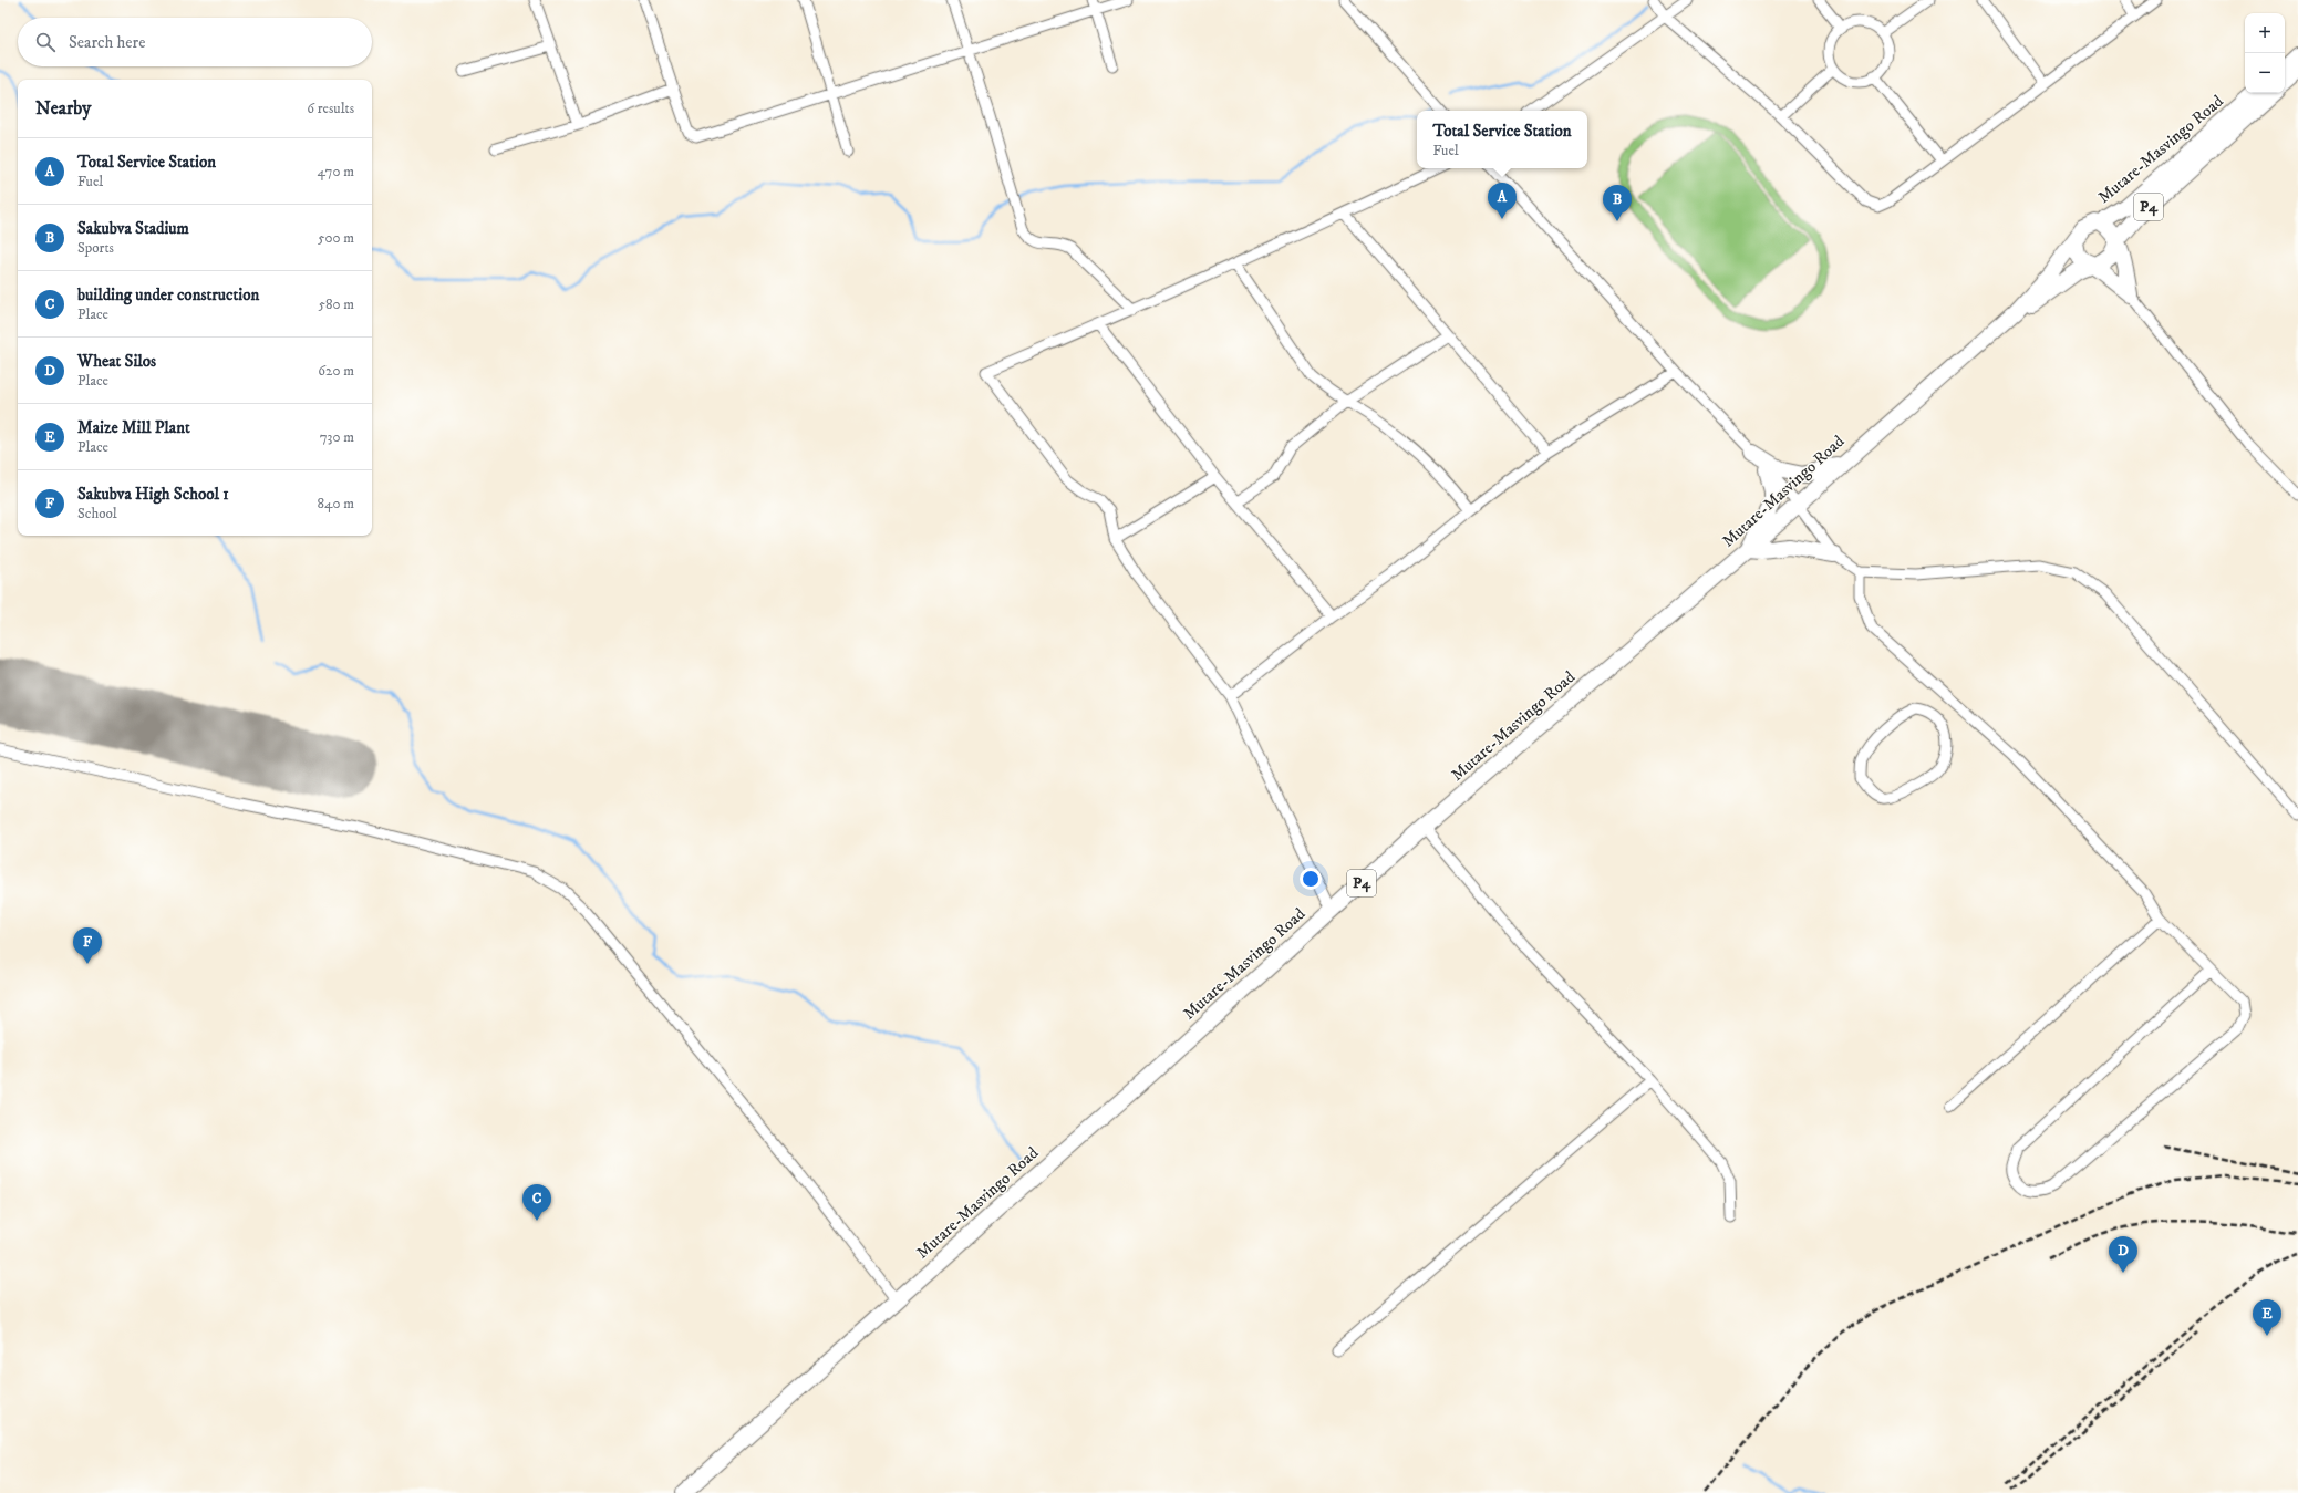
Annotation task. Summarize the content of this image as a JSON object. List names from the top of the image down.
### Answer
{
  "streets": {
    "highway": ["Mutare-Masvingo Road", "P4"]
  },
  "page": {
    "map_buttons": ["+", "−"],
    "search": "Search here",
    "heading": ["Nearby", "6 results"],
    "popup": ["Total Service Station", "Fuel"],
    "list": [
      {
        "mark": "A",
        "name": "Total Service Station",
        "note": "Fuel",
        "value": "470 m"
      },
      {
        "mark": "B",
        "name": "Sakubva Stadium",
        "note": "Sports",
        "value": "500 m"
      },
      {
        "mark": "C",
        "name": "building under construction",
        "note": "Place",
        "value": "580 m"
      },
      {
        "mark": "D",
        "name": "Wheat Silos",
        "note": "Place",
        "value": "620 m"
      },
      {
        "mark": "E",
        "name": "Maize Mill Plant",
        "note": "Place",
        "value": "730 m"
      },
      {
        "mark": "F",
        "name": "Sakubva High School 1",
        "note": "School",
        "value": "840 m"
      }
    ],
    "pins": [
      "A",
      "B",
      "F",
      "C",
      "D",
      "E"
    ]
  }
}
